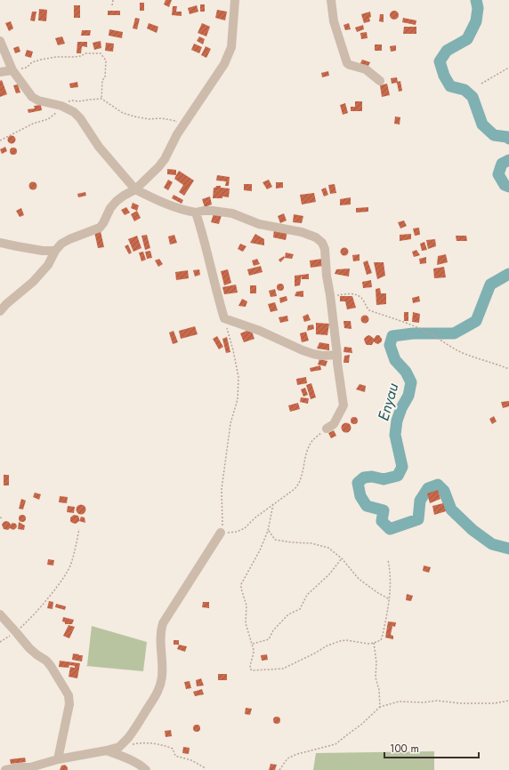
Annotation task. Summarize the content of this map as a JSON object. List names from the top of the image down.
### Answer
{
  "water": ["Enyau"],
  "scale_bar": "100 m"
}
